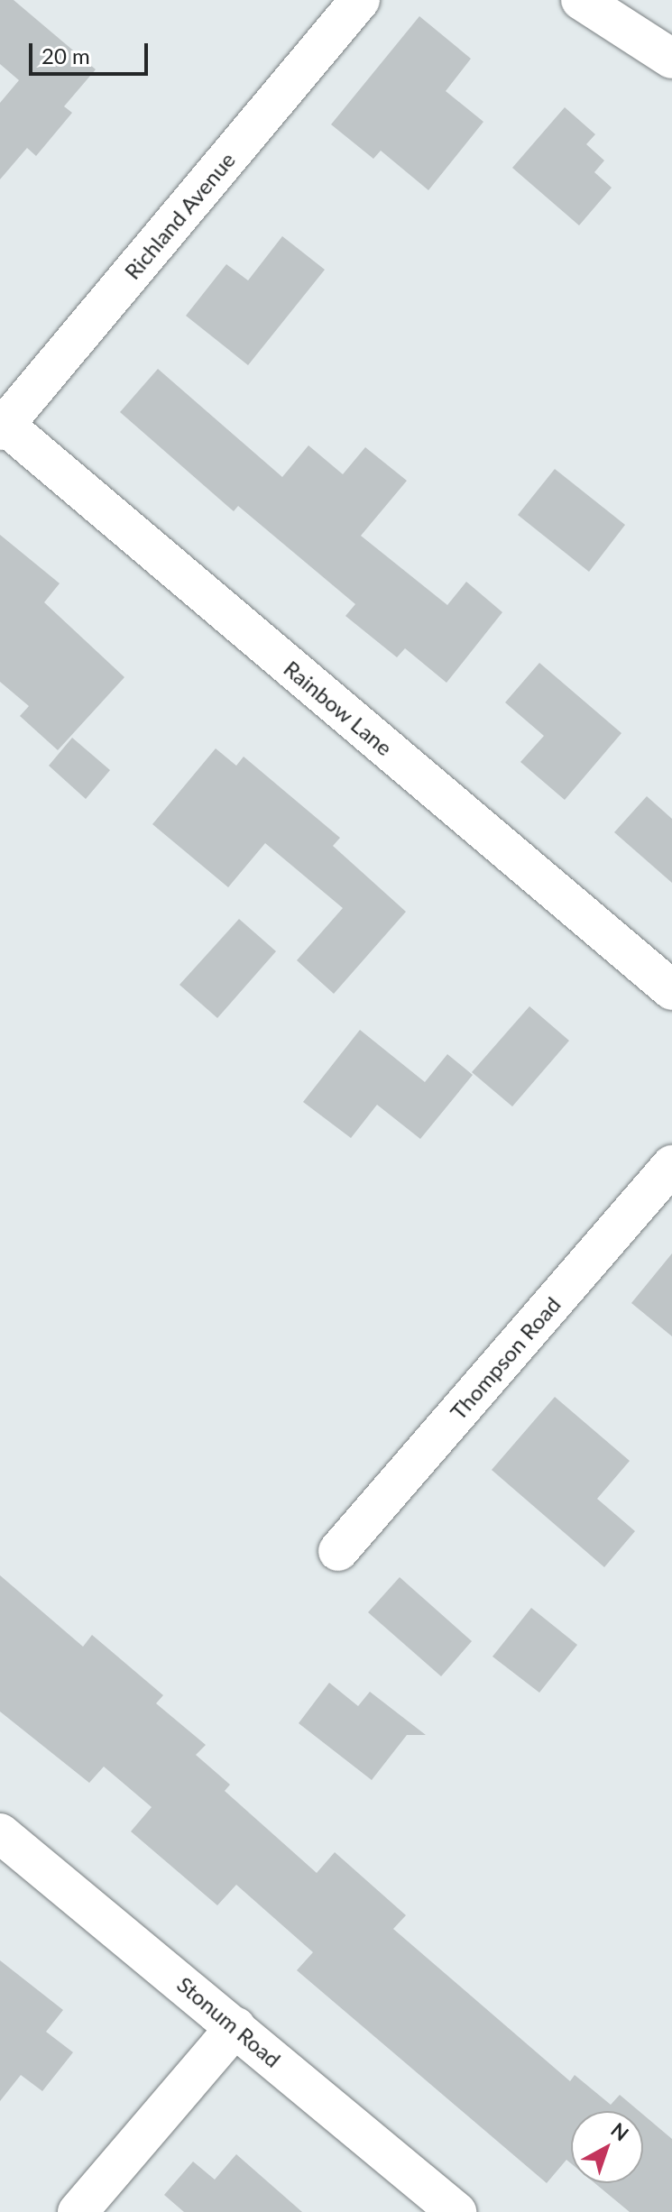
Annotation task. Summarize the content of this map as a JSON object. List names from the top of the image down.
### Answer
{
  "streets": {
    "street": [
      "Richland Avenue",
      "Rainbow Lane",
      "Thompson Road",
      "Stonum Road"
    ]
  },
  "crossings": [
    ["Richland Avenue", "Rainbow Lane"]
  ],
  "scale_bar": "20 m",
  "north": "top right"
}
